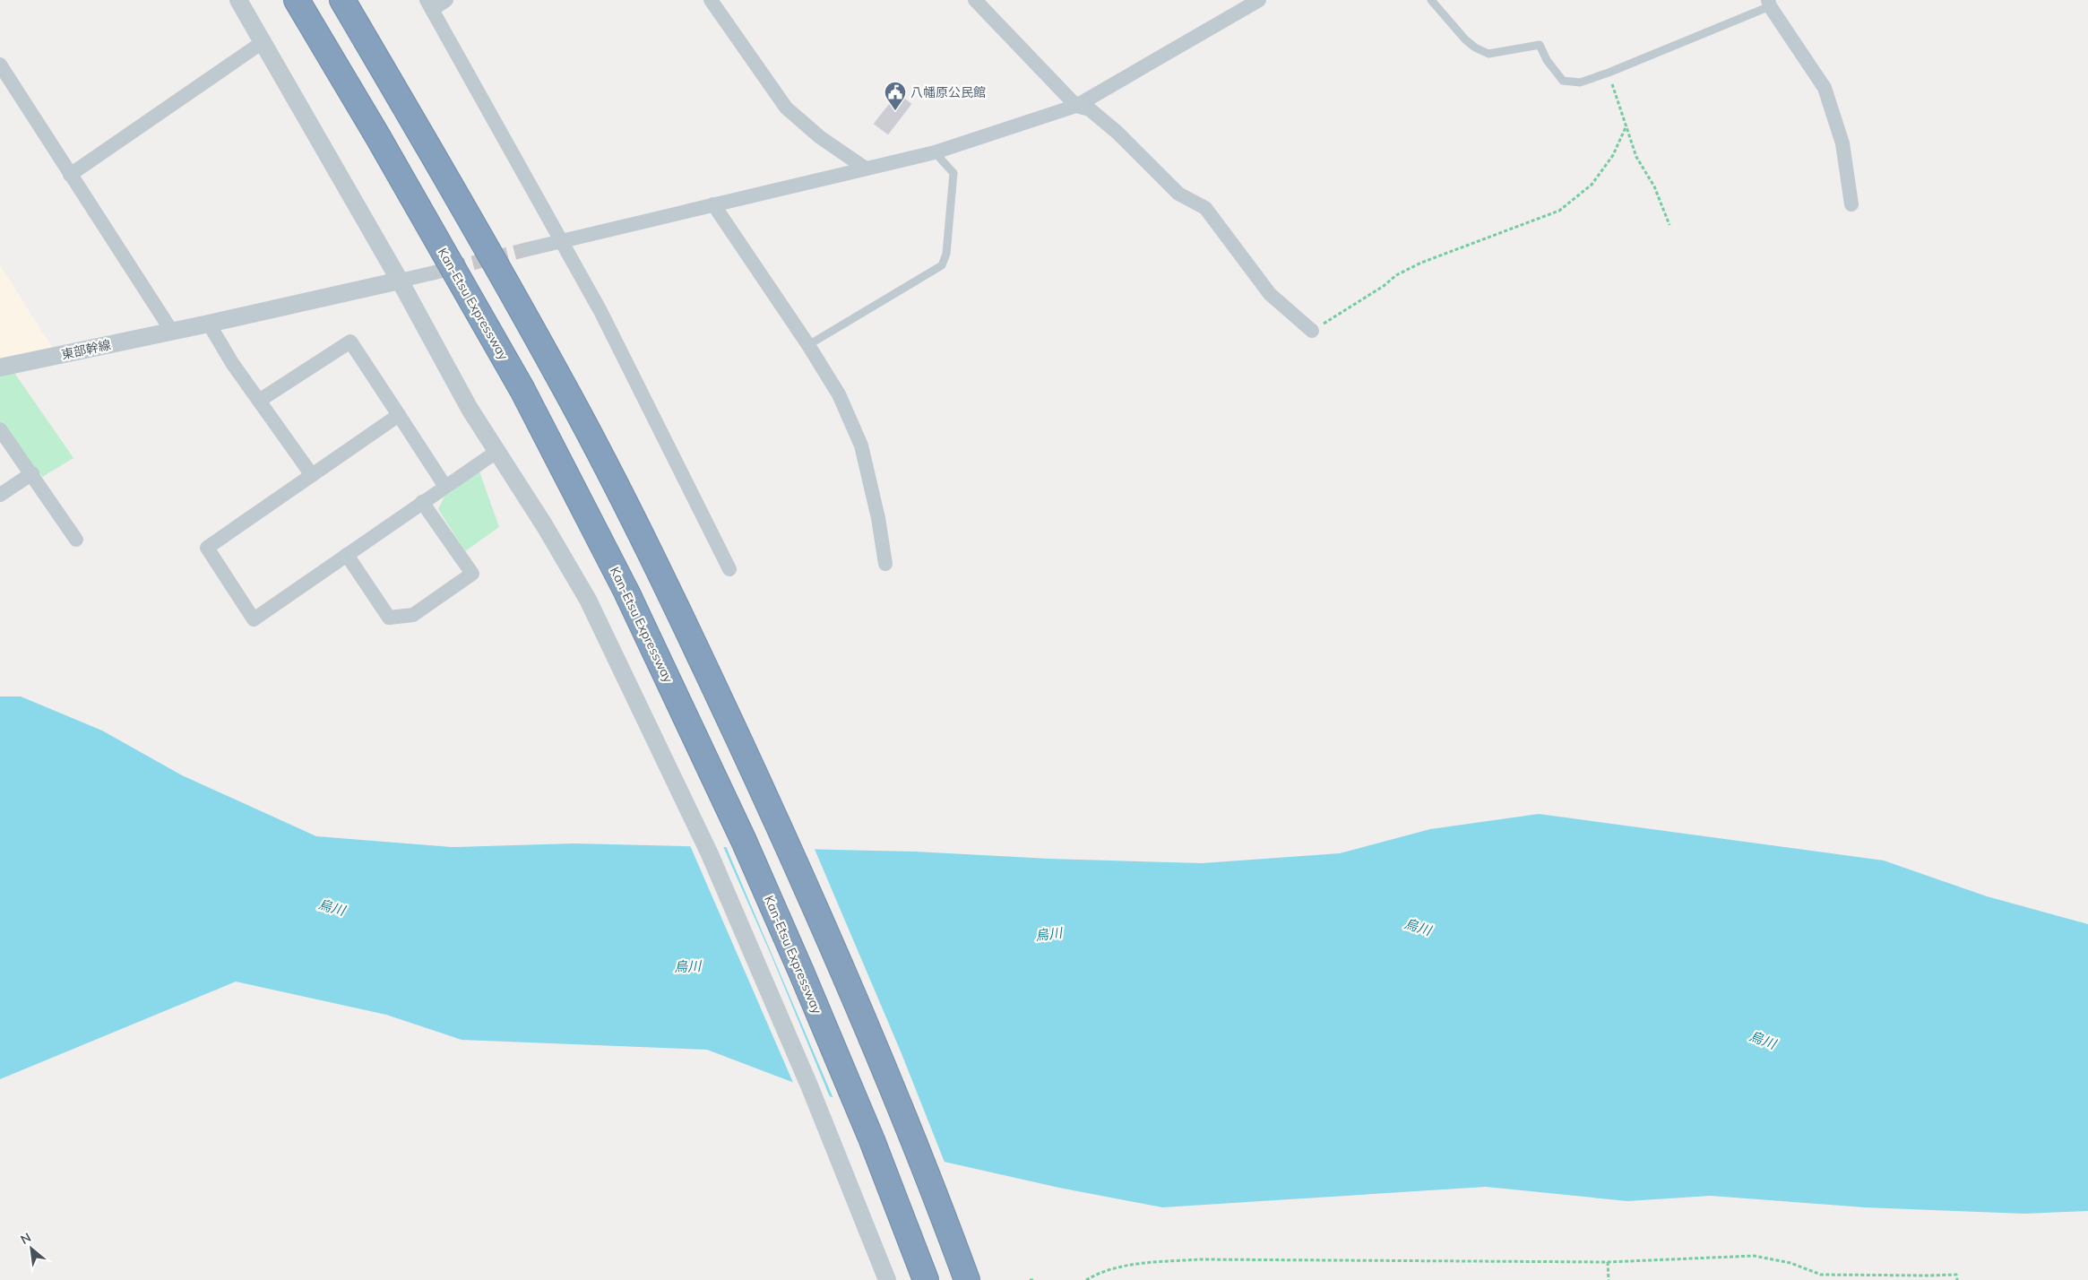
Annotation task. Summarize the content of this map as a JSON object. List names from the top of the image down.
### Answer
{
  "streets": {
    "highway": ["Kan-Etsu Expressway"],
    "street": ["東部幹線"]
  },
  "water": ["烏川"],
  "places": {
    "public building": ["八幡原公民館"]
  },
  "north": "top left"
}
